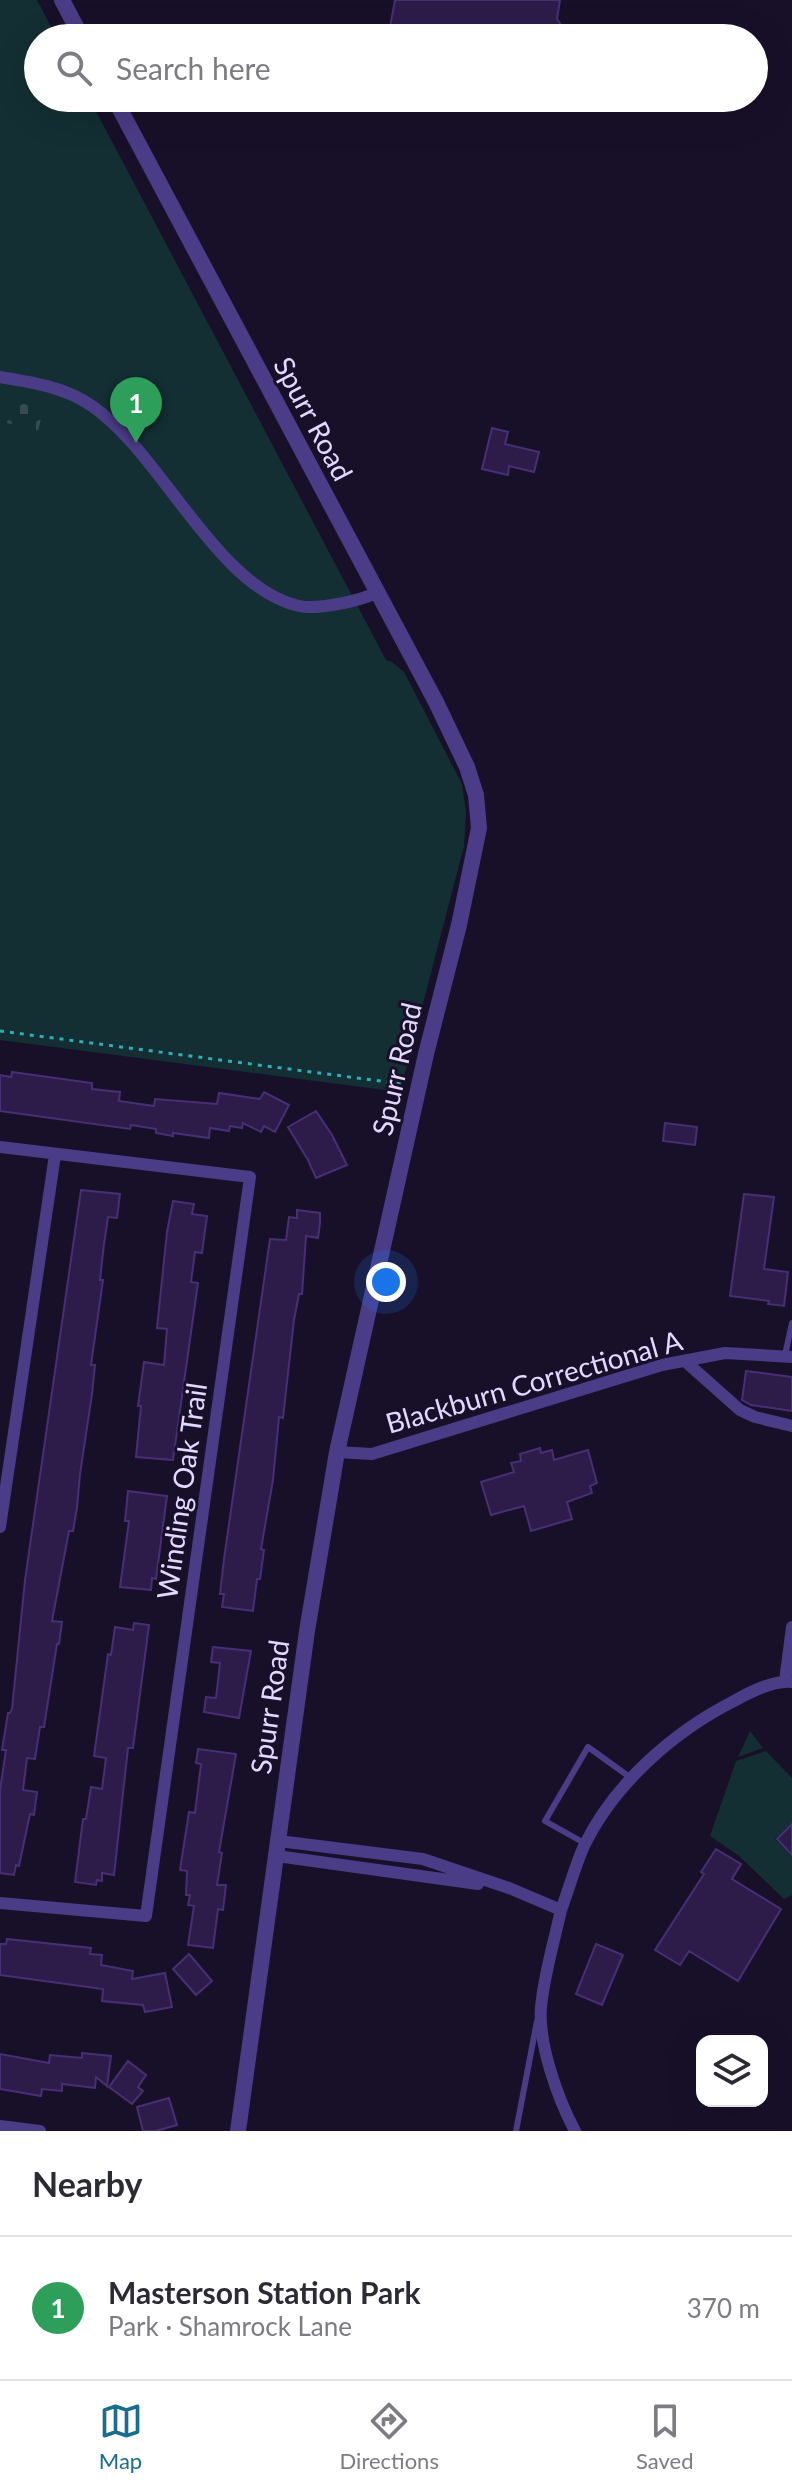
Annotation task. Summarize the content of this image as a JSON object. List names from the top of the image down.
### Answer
{
  "streets": {
    "street": ["Spurr Road", "Blackburn Correctional A", "Winding Oak Trail"]
  },
  "crossings": [
    ["Spurr Road", "Blackburn Correctional A"]
  ],
  "page": {
    "search": "Search here",
    "pins": "1",
    "heading": "Nearby",
    "list": [
      {
        "mark": "1",
        "name": "Masterson Station Park",
        "note": "Park · Shamrock Lane",
        "value": "370 m"
      }
    ],
    "nav": ["Map", "Directions", "Saved"]
  }
}
